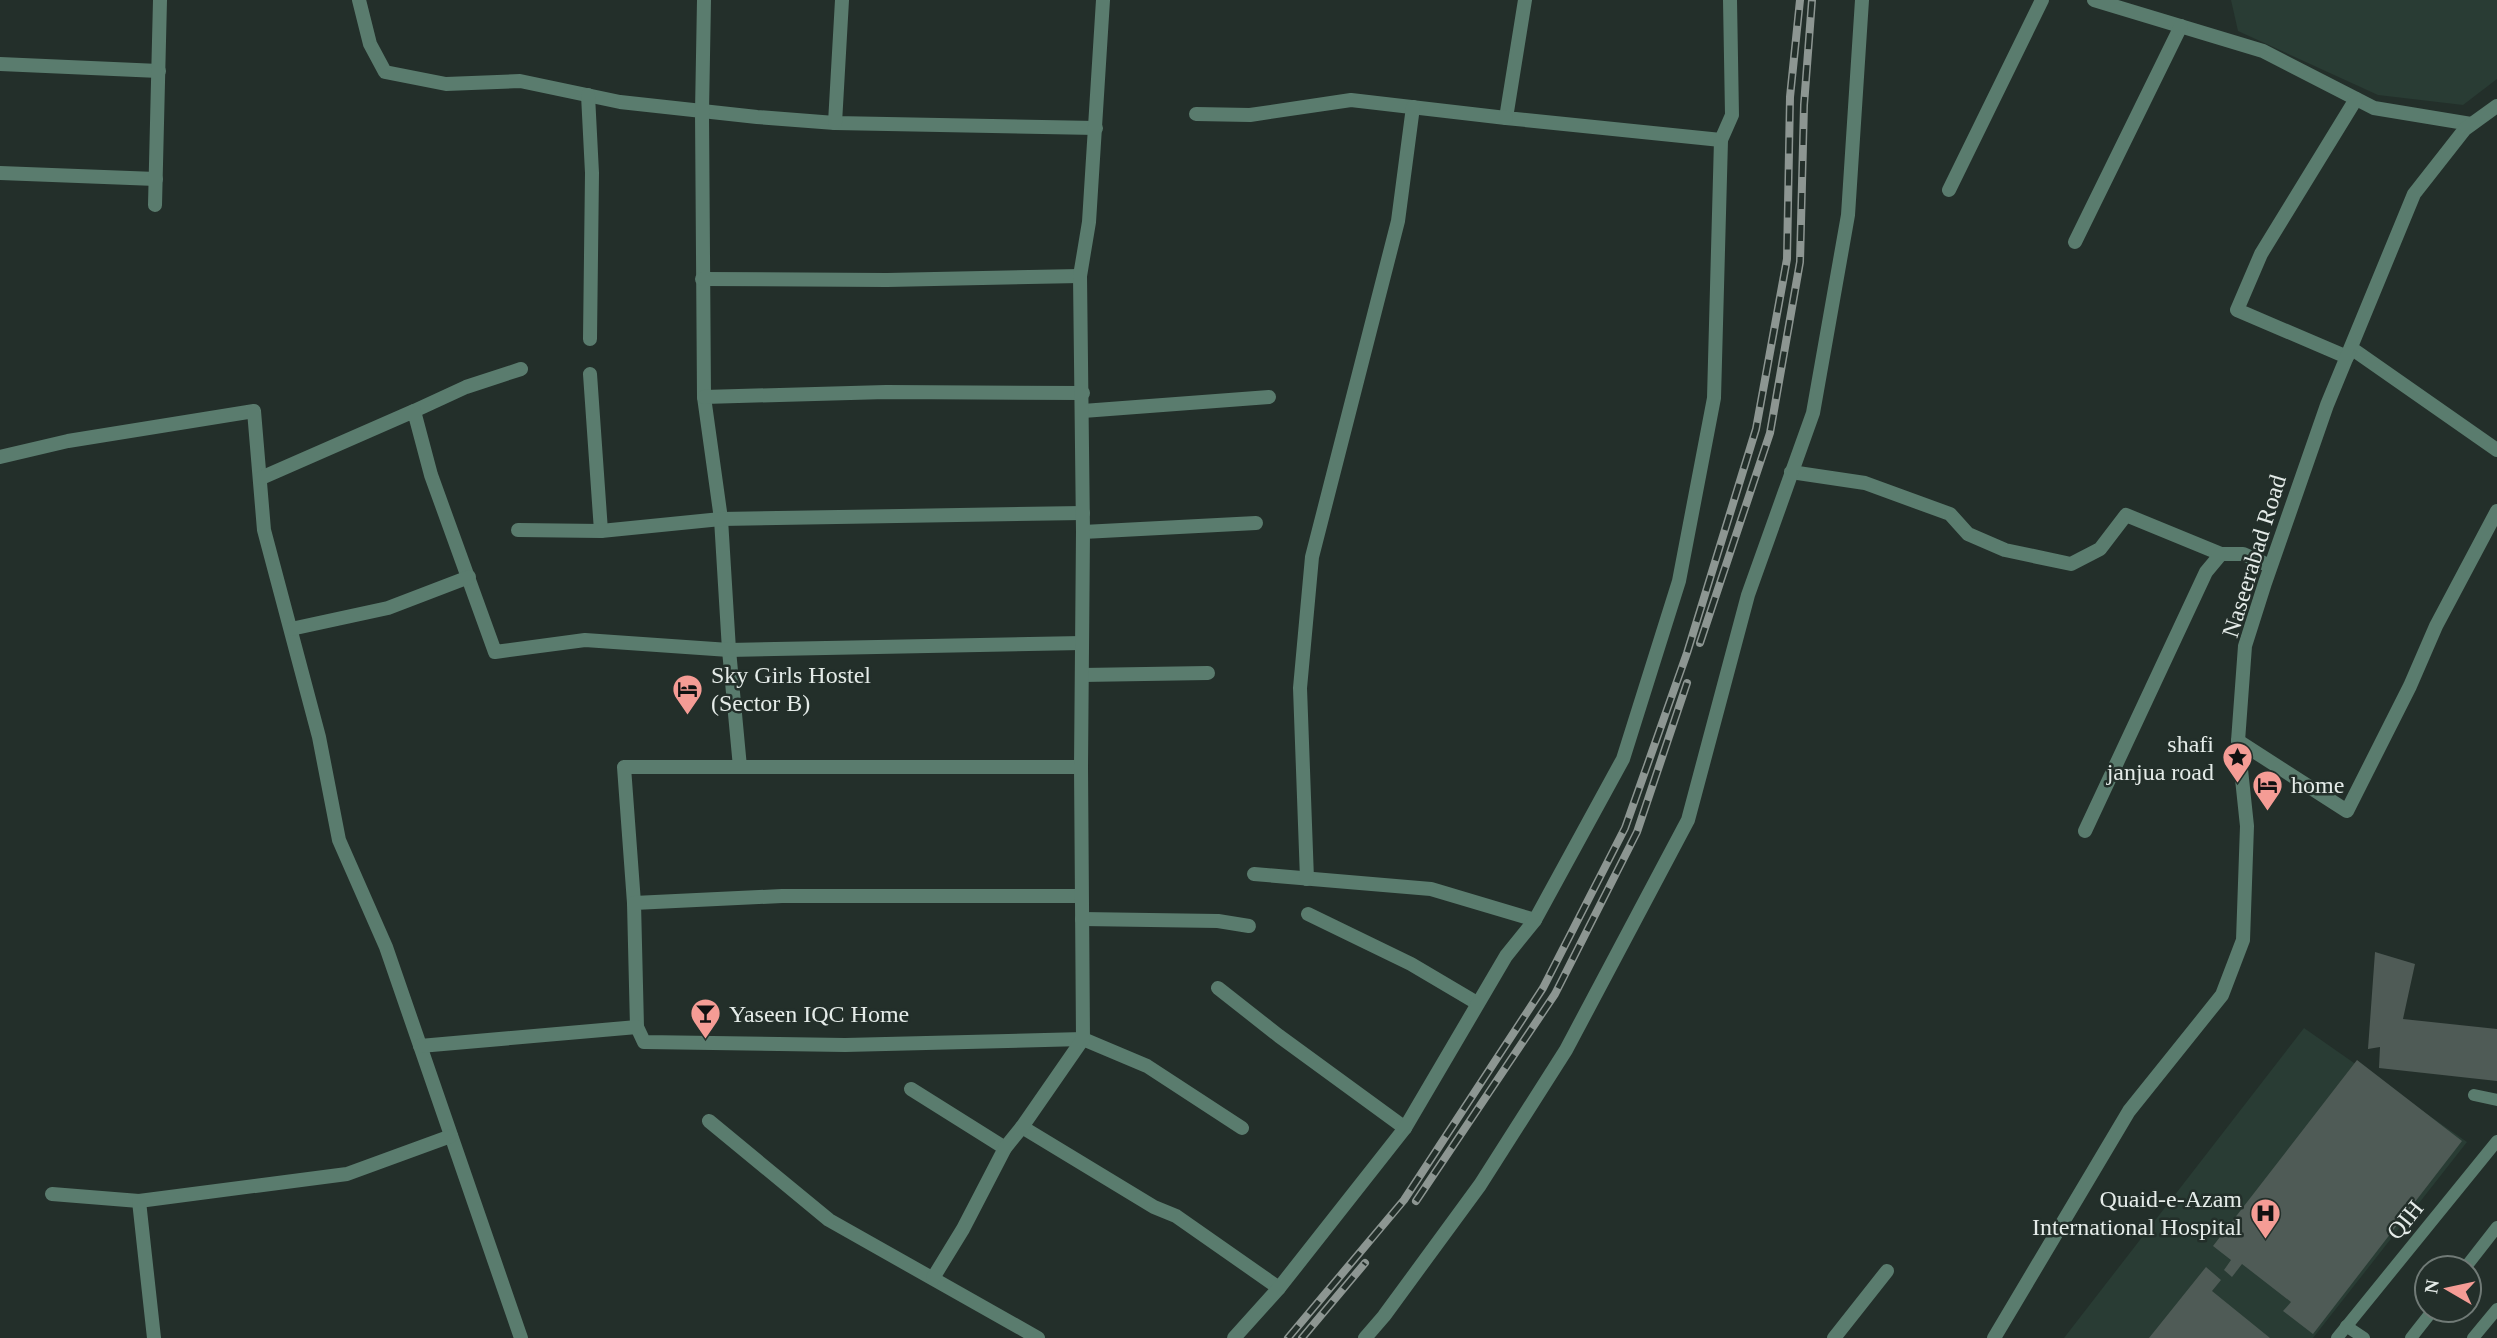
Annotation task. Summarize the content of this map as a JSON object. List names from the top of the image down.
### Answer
{
  "streets": {
    "street": ["Naseerabad Road"],
    "lane": ["QIH"]
  },
  "places": {
    "hotel": ["Sky Girls Hostel (Sector B)", "home"],
    "place": ["shafi janjua road"],
    "bar": ["Yaseen IQC Home"],
    "hospital": ["Quaid-e-Azam International Hospital"]
  },
  "north": "left"
}
